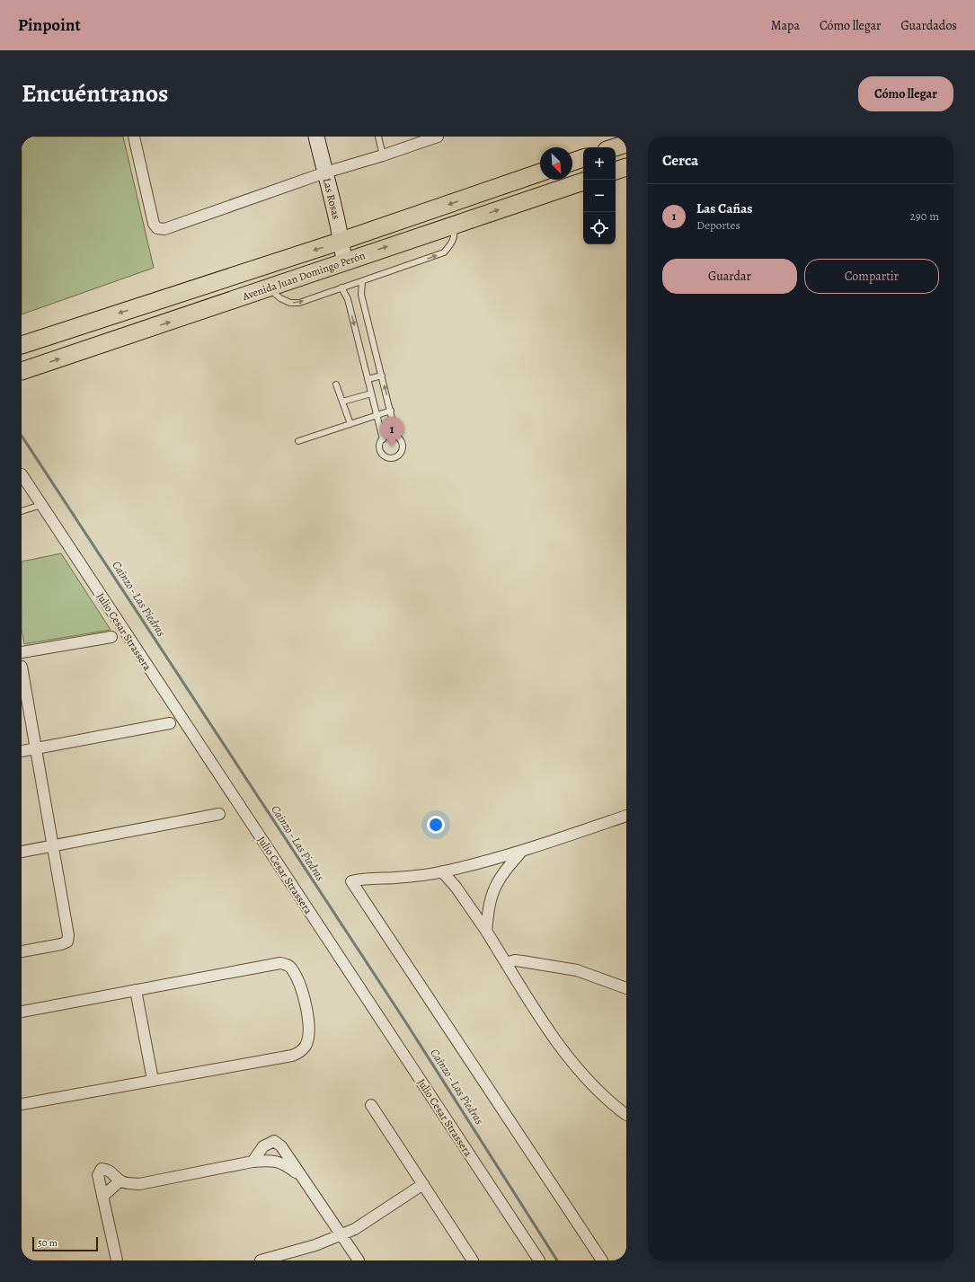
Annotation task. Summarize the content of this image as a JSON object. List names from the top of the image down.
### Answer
{
  "streets": {
    "main road": ["Avenida Juan Domingo Perón"],
    "street": ["Las Rosas", "Julio Cesar Strassera"]
  },
  "crossings": [
    ["Las Rosas", "Avenida Juan Domingo Perón"]
  ],
  "water": ["Cainzo - Las Piedras"],
  "scale_bar": "50 m",
  "north": "bottom right",
  "page": {
    "header": "Pinpoint",
    "nav": ["Mapa", "Cómo llegar", "Guardados"],
    "title": "Encuéntranos",
    "buttons": [
      "Cómo llegar",
      ["Guardar", "Compartir"]
    ],
    "heading": "Cerca",
    "map_buttons": ["+", "−"],
    "list": [
      {
        "mark": "1",
        "name": "Las Cañas",
        "note": "Deportes",
        "value": "290 m"
      }
    ],
    "pins": "1",
    "scale": "50 m"
  }
}
